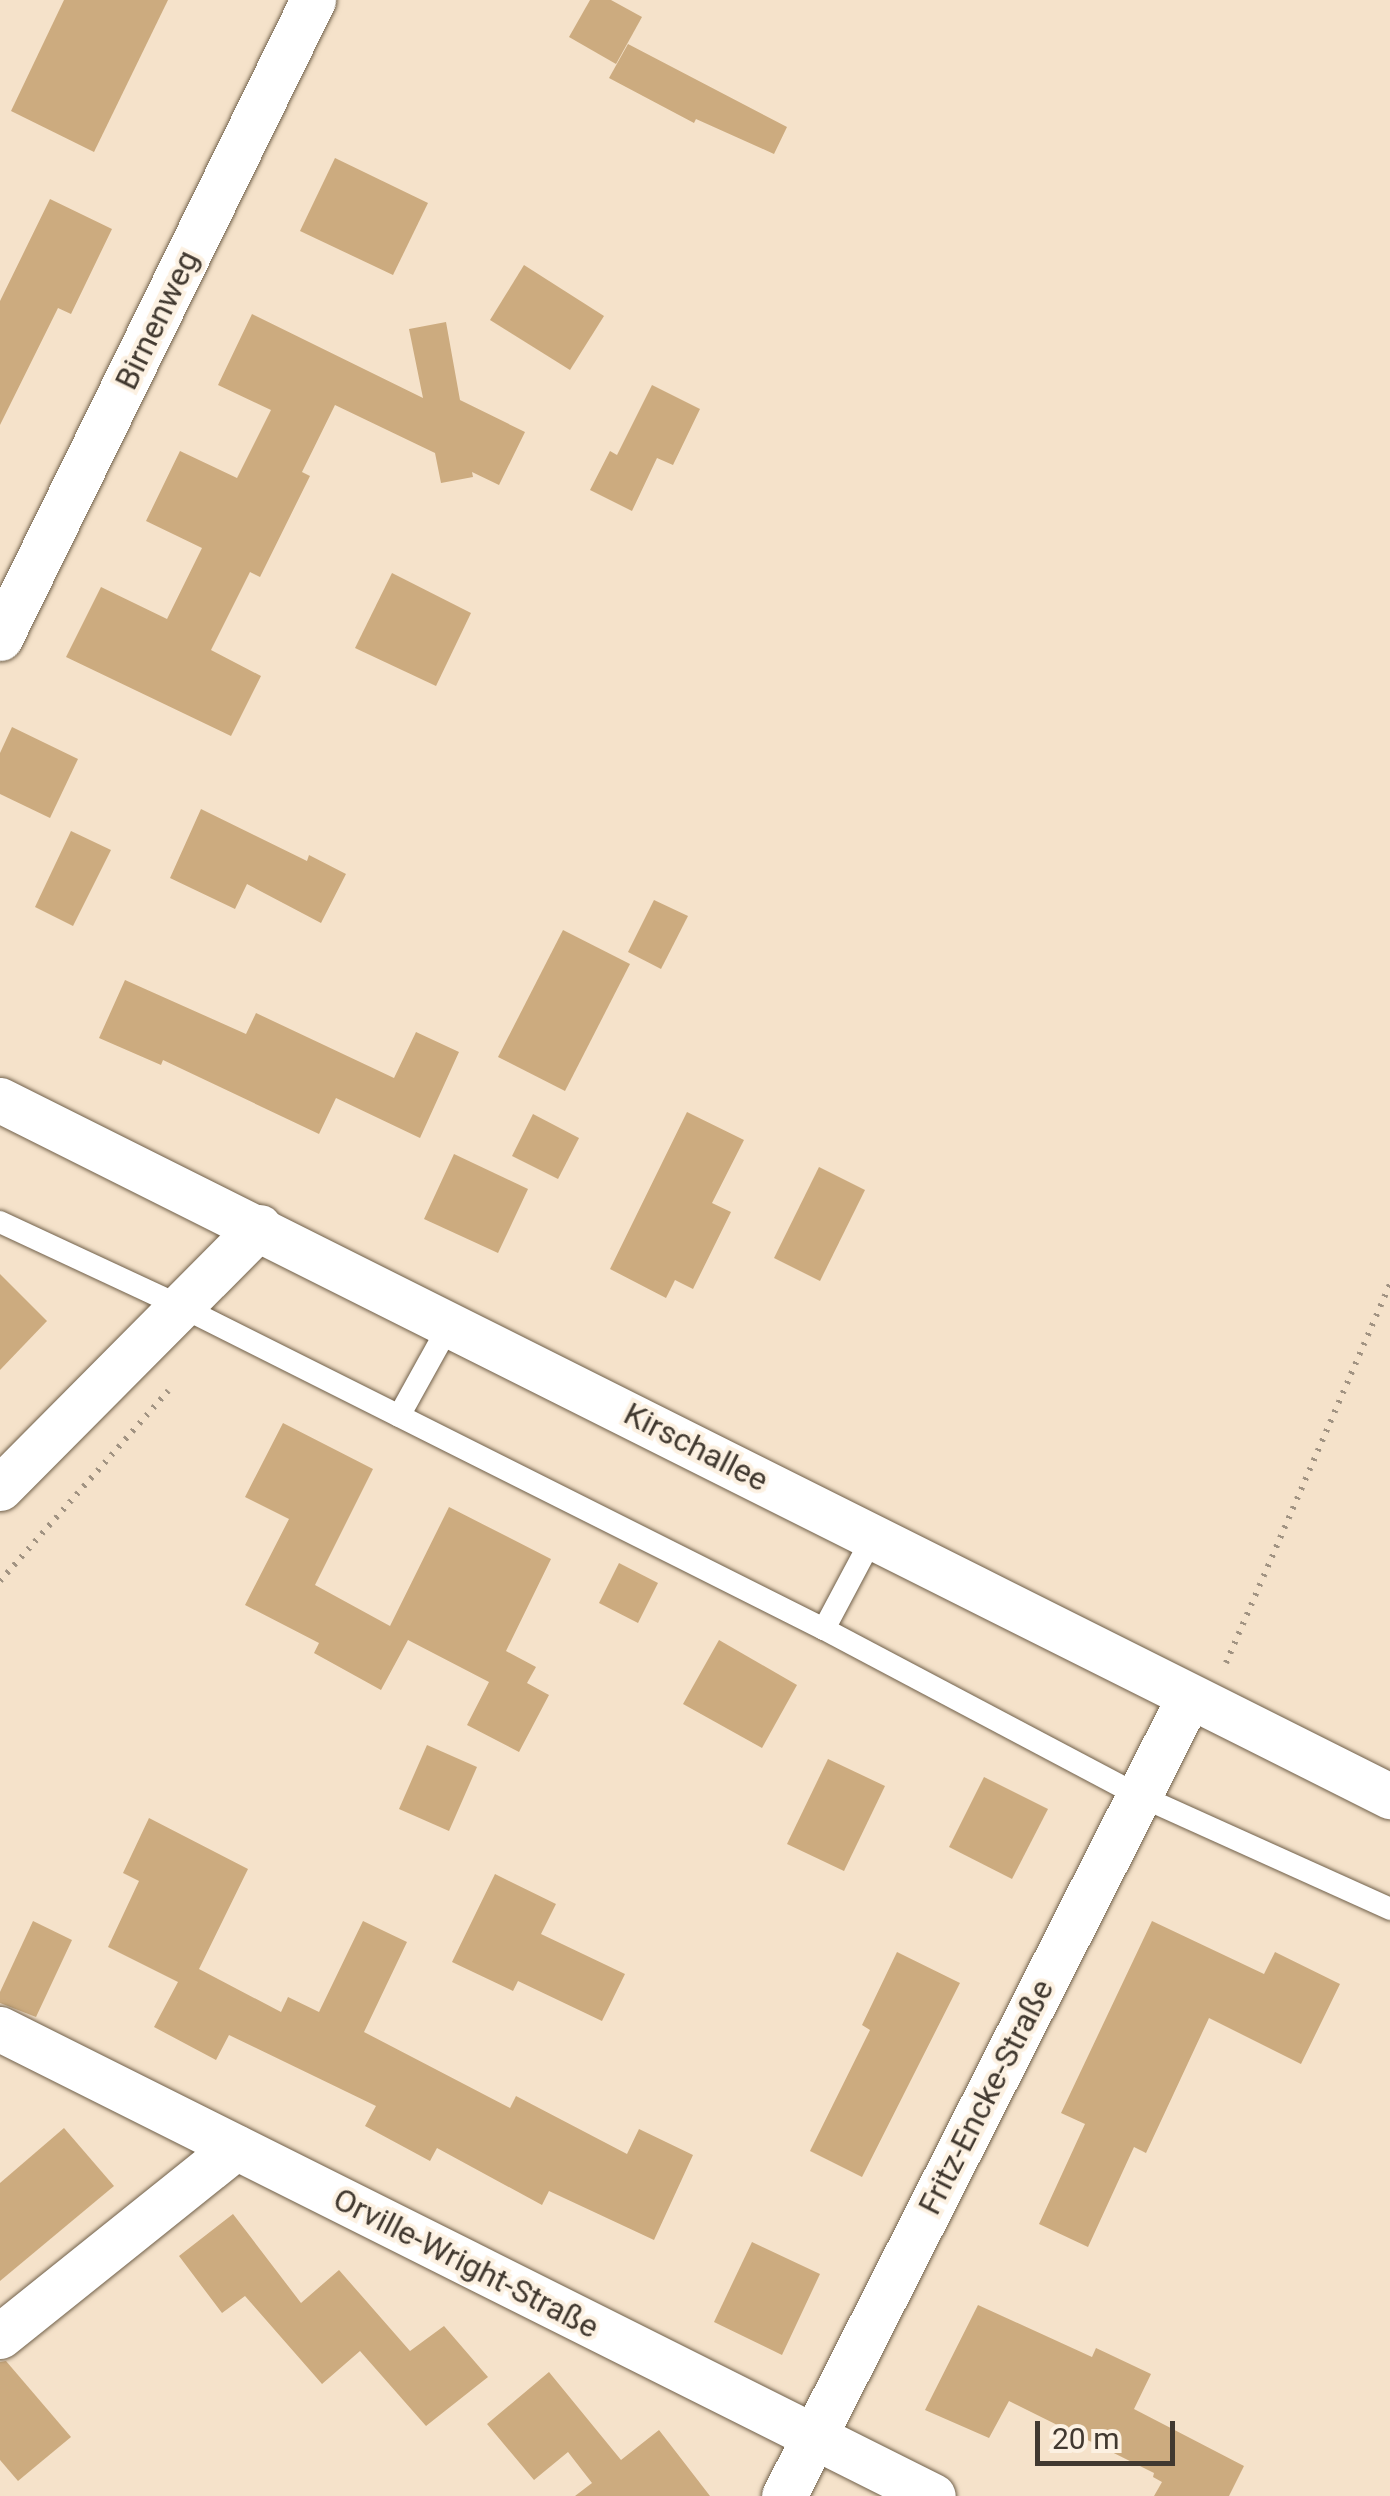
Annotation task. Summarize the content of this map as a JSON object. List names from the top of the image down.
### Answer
{
  "streets": {
    "street": [
      "Birnenweg",
      "Kirschallee",
      "Fritz-Encke-Straße",
      "Orville-Wright-Straße"
    ]
  },
  "crossings": [
    ["Kirschallee", "Fritz-Encke-Straße"],
    ["Fritz-Encke-Straße", "Orville-Wright-Straße"]
  ],
  "scale_bar": "20 m"
}
